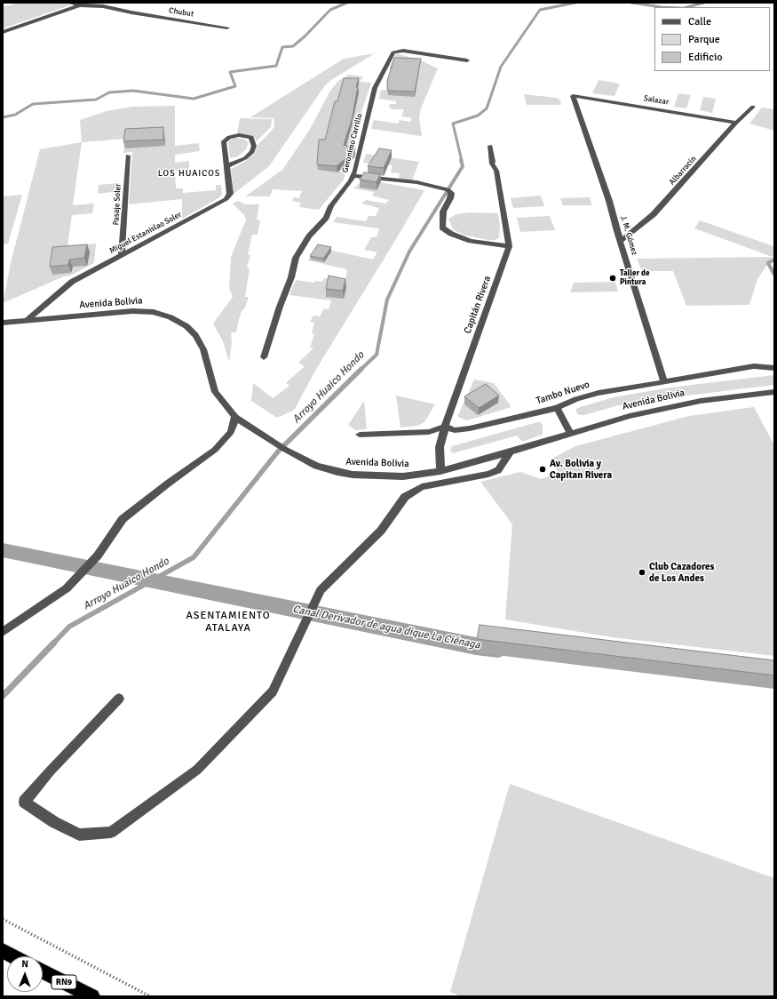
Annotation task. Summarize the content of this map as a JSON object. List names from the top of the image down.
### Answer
{
  "streets": {
    "highway": ["RN9"],
    "street": [
      "Chubut",
      "Salazar",
      "Geronimo Carrillo",
      "Albarracín",
      "Pasaje Soler",
      "Miguel Estanislao Soler",
      "J. M. Gómez",
      "Avenida Bolivia",
      "Capitán Rivera",
      "Tambo Nuevo"
    ]
  },
  "crossings": [
    ["Salazar", "Albarracín"],
    ["Salazar", "J. M. Gómez"],
    ["Albarracín", "J. M. Gómez"],
    ["Pasaje Soler", "Miguel Estanislao Soler"],
    ["Miguel Estanislao Soler", "Avenida Bolivia"],
    ["J. M. Gómez", "Tambo Nuevo"],
    ["Avenida Bolivia", "Capitán Rivera"],
    ["Capitán Rivera", "Tambo Nuevo"]
  ],
  "districts": ["LOS HUAICOS", "ASENTAMIENTO ATALAYA"],
  "water": ["Arroyo Huaico Hondo", "Canal Derivador de agua dique La Ciénaga"],
  "places": ["Taller de Pintura", "Av. Bolivia y Capitan Rivera", "Club Cazadores de Los Andes"],
  "legend": ["Calle", "Parque", "Edificio"],
  "north": "top"
}
